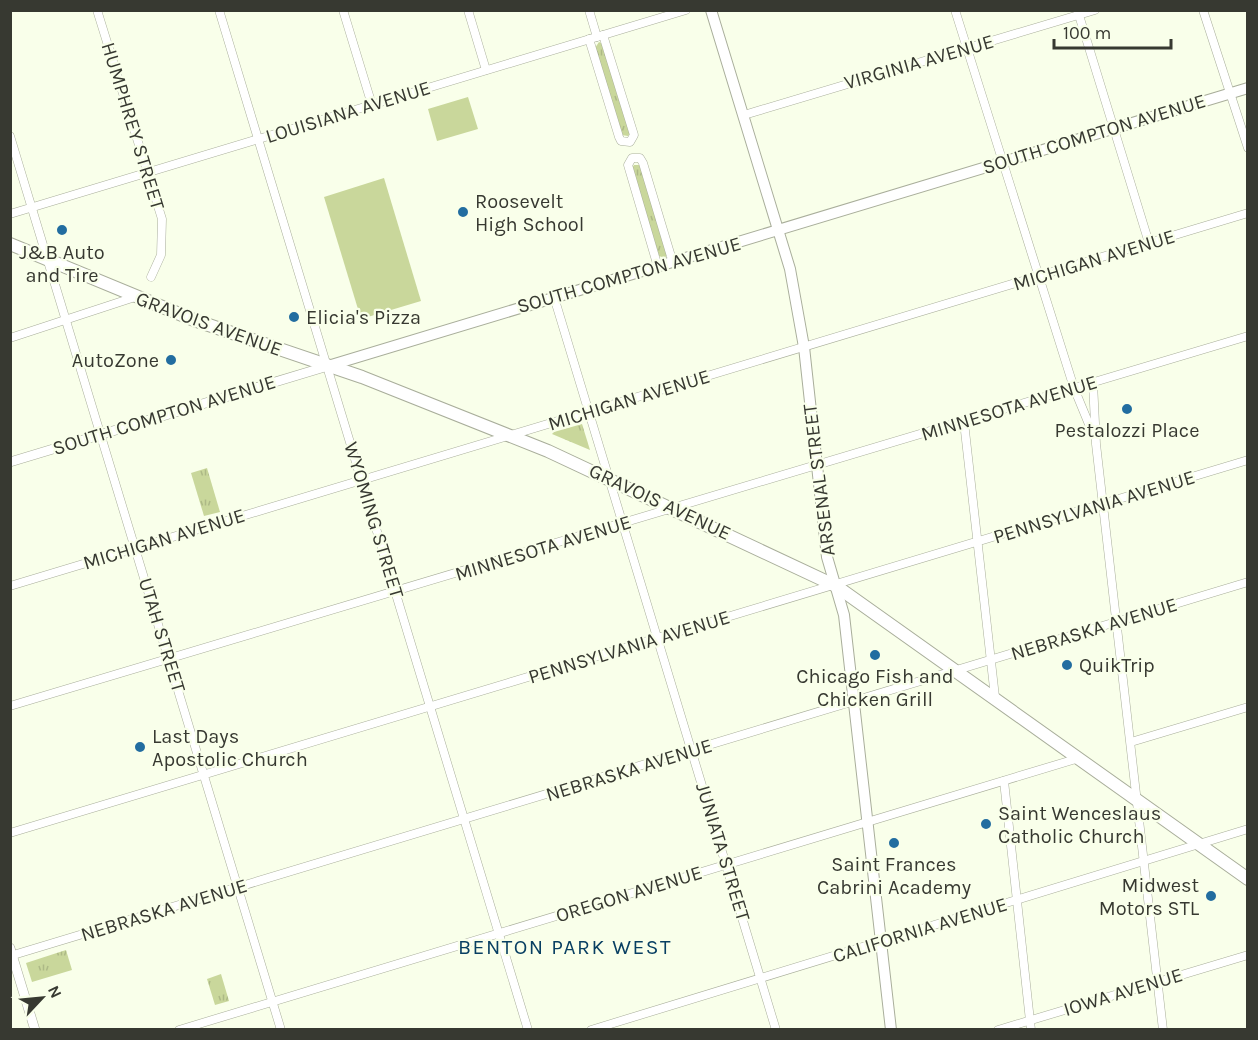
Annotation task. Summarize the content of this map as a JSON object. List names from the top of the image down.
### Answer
{
  "streets": {
    "main road": ["SOUTH COMPTON AVENUE", "GRAVOIS AVENUE", "ARSENAL STREET"],
    "street": [
      "VIRGINIA AVENUE",
      "LOUISIANA AVENUE",
      "HUMPHREY STREET",
      "MICHIGAN AVENUE",
      "MINNESOTA AVENUE",
      "PENNSYLVANIA AVENUE",
      "WYOMING STREET",
      "NEBRASKA AVENUE",
      "UTAH STREET",
      "JUNIATA STREET",
      "OREGON AVENUE",
      "CALIFORNIA AVENUE",
      "IOWA AVENUE"
    ]
  },
  "crossings": [
    ["VIRGINIA AVENUE", "ARSENAL STREET"],
    ["LOUISIANA AVENUE", "HUMPHREY STREET"],
    ["LOUISIANA AVENUE", "WYOMING STREET"],
    ["LOUISIANA AVENUE", "UTAH STREET"],
    ["SOUTH COMPTON AVENUE", "GRAVOIS AVENUE"],
    ["SOUTH COMPTON AVENUE", "ARSENAL STREET"],
    ["SOUTH COMPTON AVENUE", "WYOMING STREET"],
    ["SOUTH COMPTON AVENUE", "UTAH STREET"],
    ["SOUTH COMPTON AVENUE", "JUNIATA STREET"],
    ["MICHIGAN AVENUE", "GRAVOIS AVENUE"],
    ["MICHIGAN AVENUE", "ARSENAL STREET"],
    ["MICHIGAN AVENUE", "WYOMING STREET"],
    ["MICHIGAN AVENUE", "UTAH STREET"],
    ["MICHIGAN AVENUE", "JUNIATA STREET"],
    ["GRAVOIS AVENUE", "MINNESOTA AVENUE"],
    ["GRAVOIS AVENUE", "ARSENAL STREET"],
    ["GRAVOIS AVENUE", "PENNSYLVANIA AVENUE"],
    ["GRAVOIS AVENUE", "WYOMING STREET"],
    ["GRAVOIS AVENUE", "NEBRASKA AVENUE"],
    ["GRAVOIS AVENUE", "UTAH STREET"],
    ["GRAVOIS AVENUE", "JUNIATA STREET"],
    ["GRAVOIS AVENUE", "OREGON AVENUE"],
    ["GRAVOIS AVENUE", "CALIFORNIA AVENUE"],
    ["MINNESOTA AVENUE", "ARSENAL STREET"],
    ["MINNESOTA AVENUE", "WYOMING STREET"],
    ["MINNESOTA AVENUE", "UTAH STREET"],
    ["MINNESOTA AVENUE", "JUNIATA STREET"],
    ["ARSENAL STREET", "PENNSYLVANIA AVENUE"],
    ["ARSENAL STREET", "NEBRASKA AVENUE"],
    ["ARSENAL STREET", "OREGON AVENUE"],
    ["ARSENAL STREET", "CALIFORNIA AVENUE"],
    ["PENNSYLVANIA AVENUE", "WYOMING STREET"],
    ["PENNSYLVANIA AVENUE", "UTAH STREET"],
    ["PENNSYLVANIA AVENUE", "JUNIATA STREET"],
    ["WYOMING STREET", "NEBRASKA AVENUE"],
    ["WYOMING STREET", "OREGON AVENUE"],
    ["NEBRASKA AVENUE", "UTAH STREET"],
    ["NEBRASKA AVENUE", "JUNIATA STREET"],
    ["UTAH STREET", "OREGON AVENUE"],
    ["JUNIATA STREET", "OREGON AVENUE"],
    ["JUNIATA STREET", "CALIFORNIA AVENUE"]
  ],
  "districts": ["BENTON PARK WEST"],
  "places": [
    "Roosevelt High School",
    "J&B Auto and Tire",
    "Elicia's Pizza",
    "AutoZone",
    "Pestalozzi Place",
    "Chicago Fish and Chicken Grill",
    "QuikTrip",
    "Last Days Apostolic Church",
    "Saint Wenceslaus Catholic Church",
    "Saint Frances Cabrini Academy",
    "Midwest Motors STL"
  ],
  "scale_bar": "100 m",
  "north": "top right"
}
